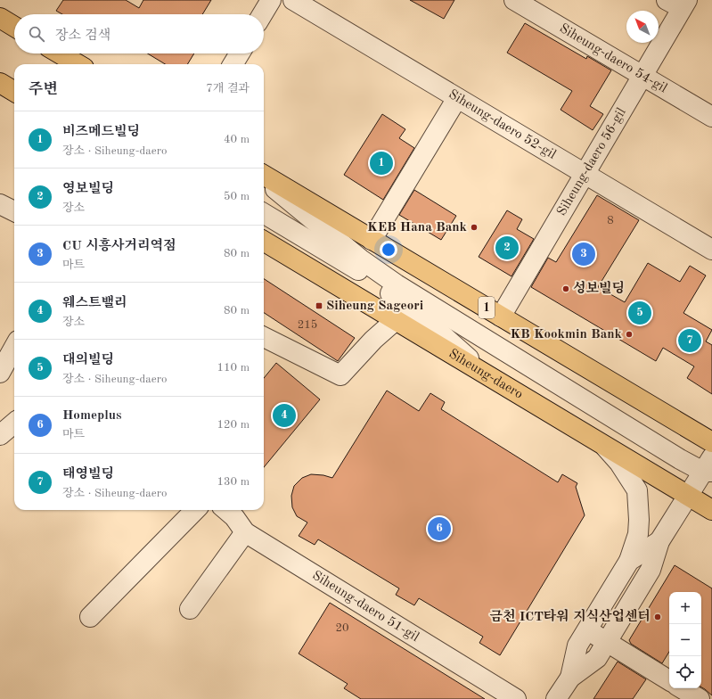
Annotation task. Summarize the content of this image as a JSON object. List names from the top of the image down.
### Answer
{
  "streets": {
    "main road": ["1", "Siheung-daero"],
    "street": [
      "Siheung-daero 54-gil",
      "Siheung-daero 52-gil",
      "Siheung-daero 56-gil",
      "Siheung-daero 51-gil"
    ]
  },
  "crossings": [
    ["Siheung-daero 54-gil", "Siheung-daero 56-gil"],
    ["Siheung-daero 52-gil", "Siheung-daero 56-gil"],
    ["Siheung-daero 56-gil", "1"]
  ],
  "places": {
    "other": [
      "KEB Hana Bank",
      "성보빌딩",
      "KB Kookmin Bank",
      "금천 ICT타워 지식산업센터"
    ],
    "transit": ["Siheung Sageori"]
  },
  "house_numbers": ["8", "215", "20"],
  "north": "top left",
  "page": {
    "search": "장소 검색",
    "heading": ["주변", "7개 결과"],
    "list": [
      {
        "mark": "1",
        "name": "비즈메드빌딩",
        "note": "장소 · Siheung-daero",
        "value": "40 m"
      },
      {
        "mark": "2",
        "name": "영보빌딩",
        "note": "장소",
        "value": "50 m"
      },
      {
        "mark": "3",
        "name": "CU 시흥사거리역점",
        "note": "마트",
        "value": "80 m"
      },
      {
        "mark": "4",
        "name": "웨스트밸리",
        "note": "장소",
        "value": "80 m"
      },
      {
        "mark": "5",
        "name": "대의빌딩",
        "note": "장소 · Siheung-daero",
        "value": "110 m"
      },
      {
        "mark": "6",
        "name": "Homeplus",
        "note": "마트",
        "value": "120 m"
      },
      {
        "mark": "7",
        "name": "태영빌딩",
        "note": "장소 · Siheung-daero",
        "value": "130 m"
      }
    ],
    "pins": [
      "1",
      "2",
      "3",
      "5",
      "7",
      "4",
      "6"
    ],
    "map_buttons": ["+", "−"]
  }
}
